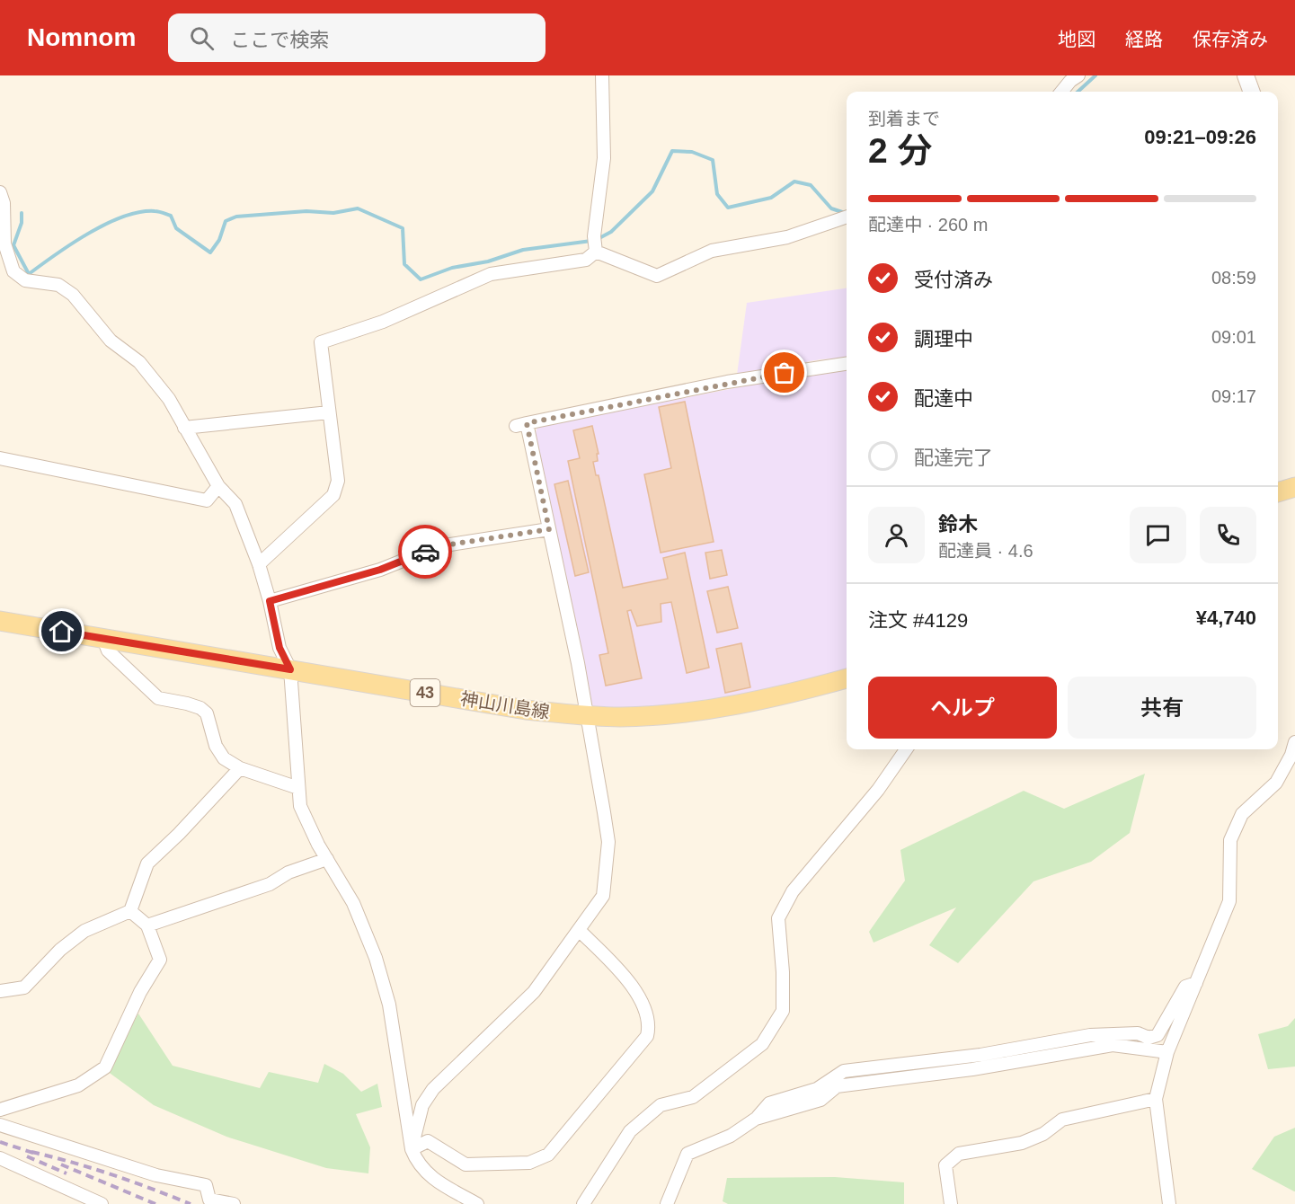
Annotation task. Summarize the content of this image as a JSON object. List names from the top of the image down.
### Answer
{
  "streets": {
    "main road": ["43", "神山川島線"]
  },
  "page": {
    "header": "Nomnom",
    "search": "ここで検索",
    "nav": ["地図", "経路", "保存済み"],
    "heading": ["2 分", "到着まで", "09:21–09:26"],
    "panel": [
      "鈴木",
      "配達員 · 4.6",
      "注文 #4129",
      "¥4,740"
    ],
    "bar": "配達中 · 260 m",
    "list": [
      ["受付済み", "08:59"],
      ["調理中", "09:01"],
      ["配達中", "09:17"],
      "配達完了"
    ],
    "buttons": ["ヘルプ", "共有"]
  }
}
